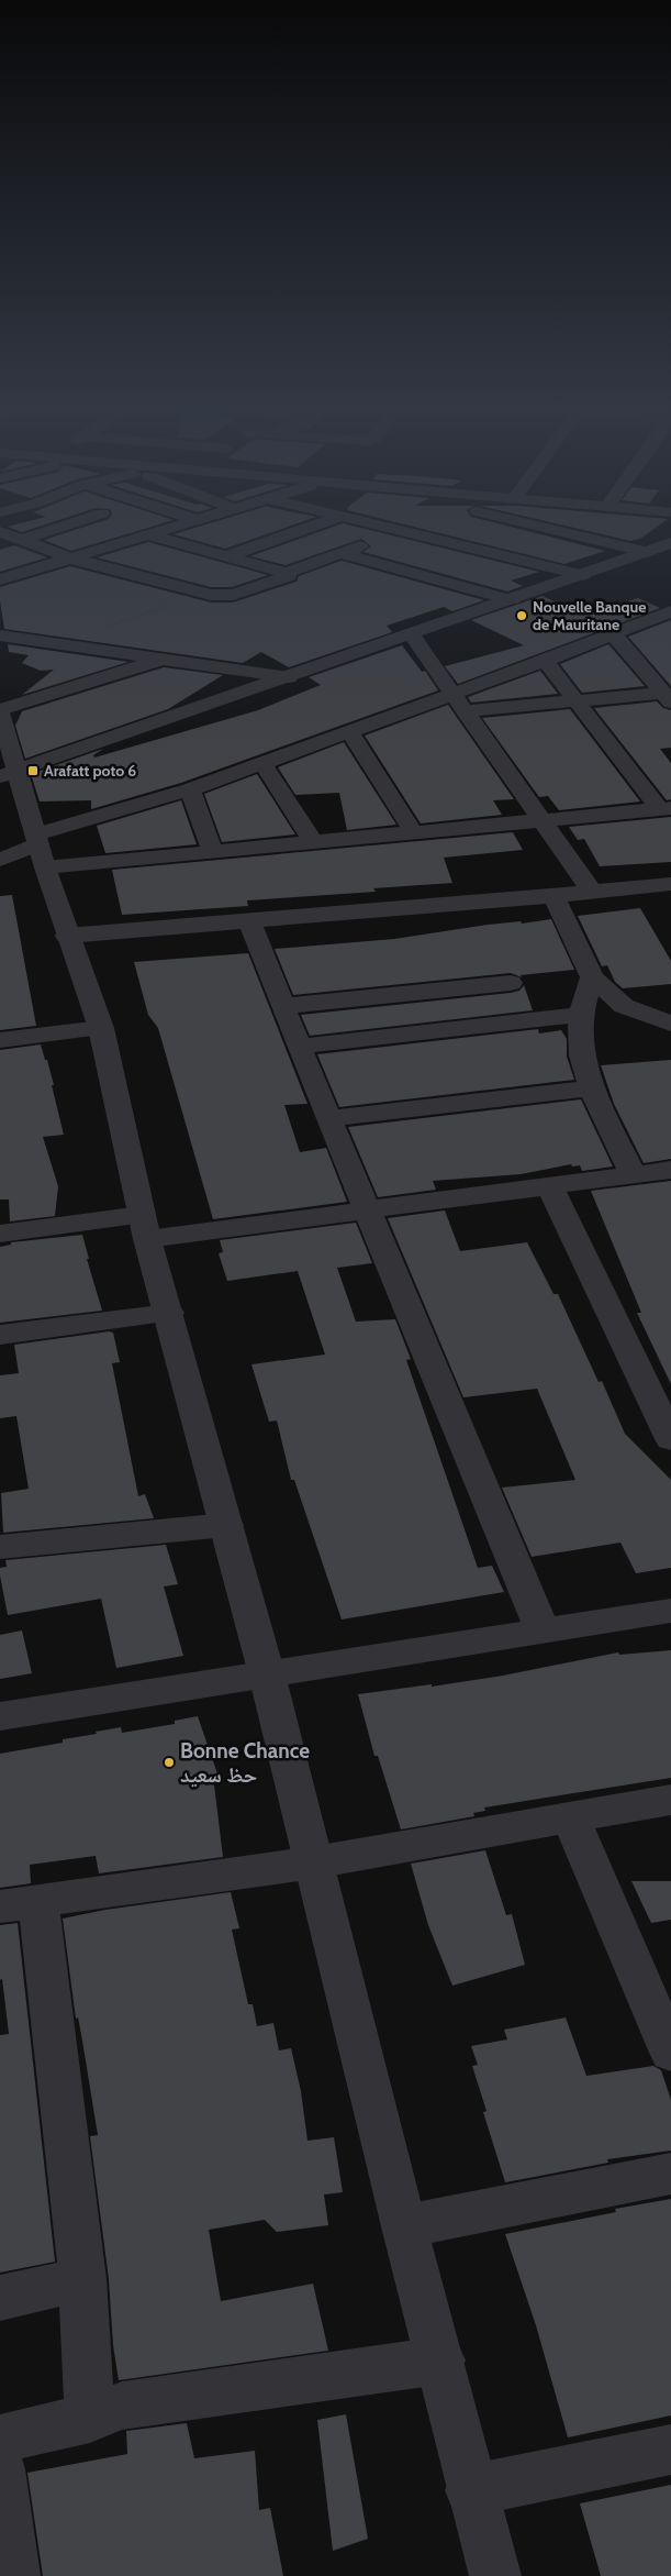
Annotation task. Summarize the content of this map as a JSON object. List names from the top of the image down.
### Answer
{
  "places": {
    "other": ["Nouvelle Banque de Mauritane", "Bonne Chance حظ سعيد"],
    "transit": ["Arafatt poto 6"]
  }
}
